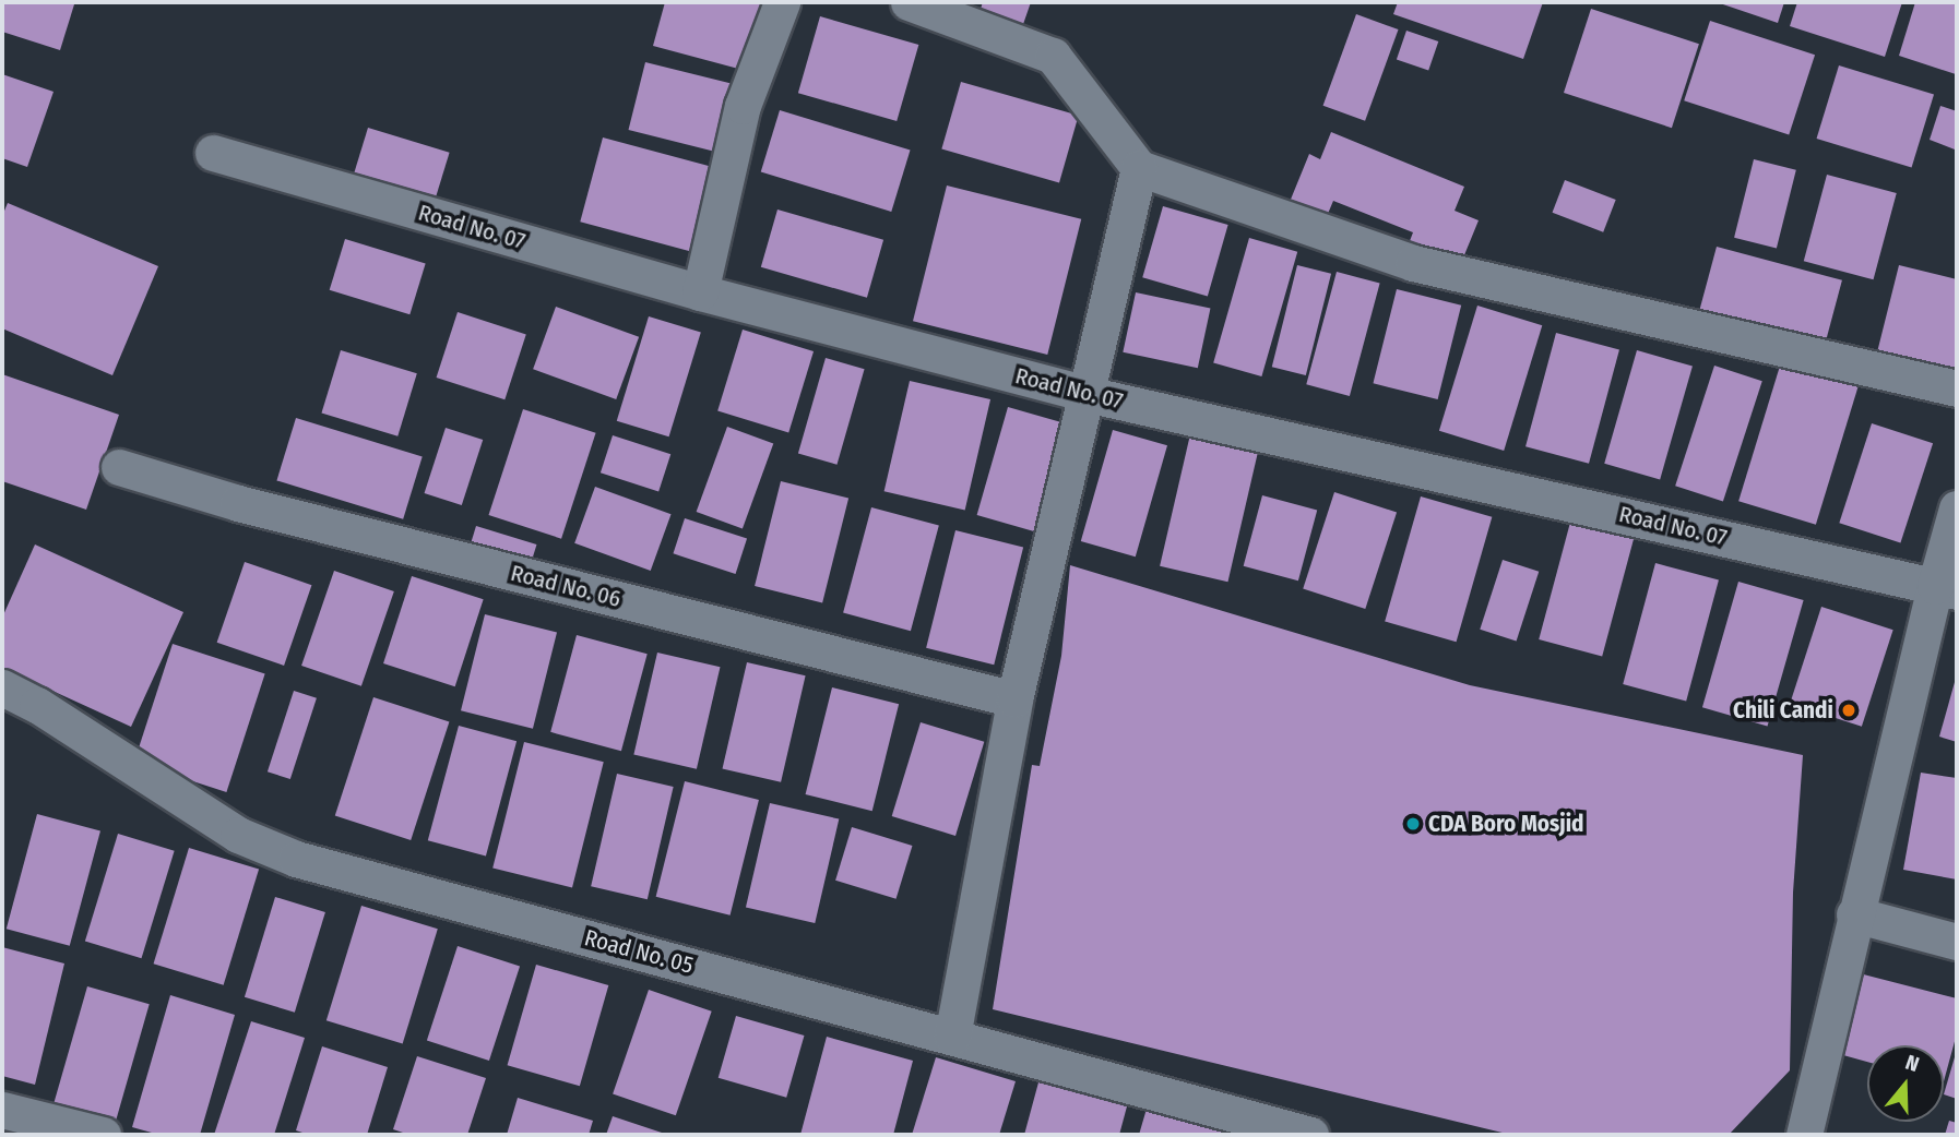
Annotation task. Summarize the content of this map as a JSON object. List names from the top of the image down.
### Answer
{
  "streets": {
    "street": ["Road No. 07", "Road No. 06", "Road No. 05"]
  },
  "places": ["Chili Candi", "CDA Boro Mosjid"],
  "north": "top"
}
